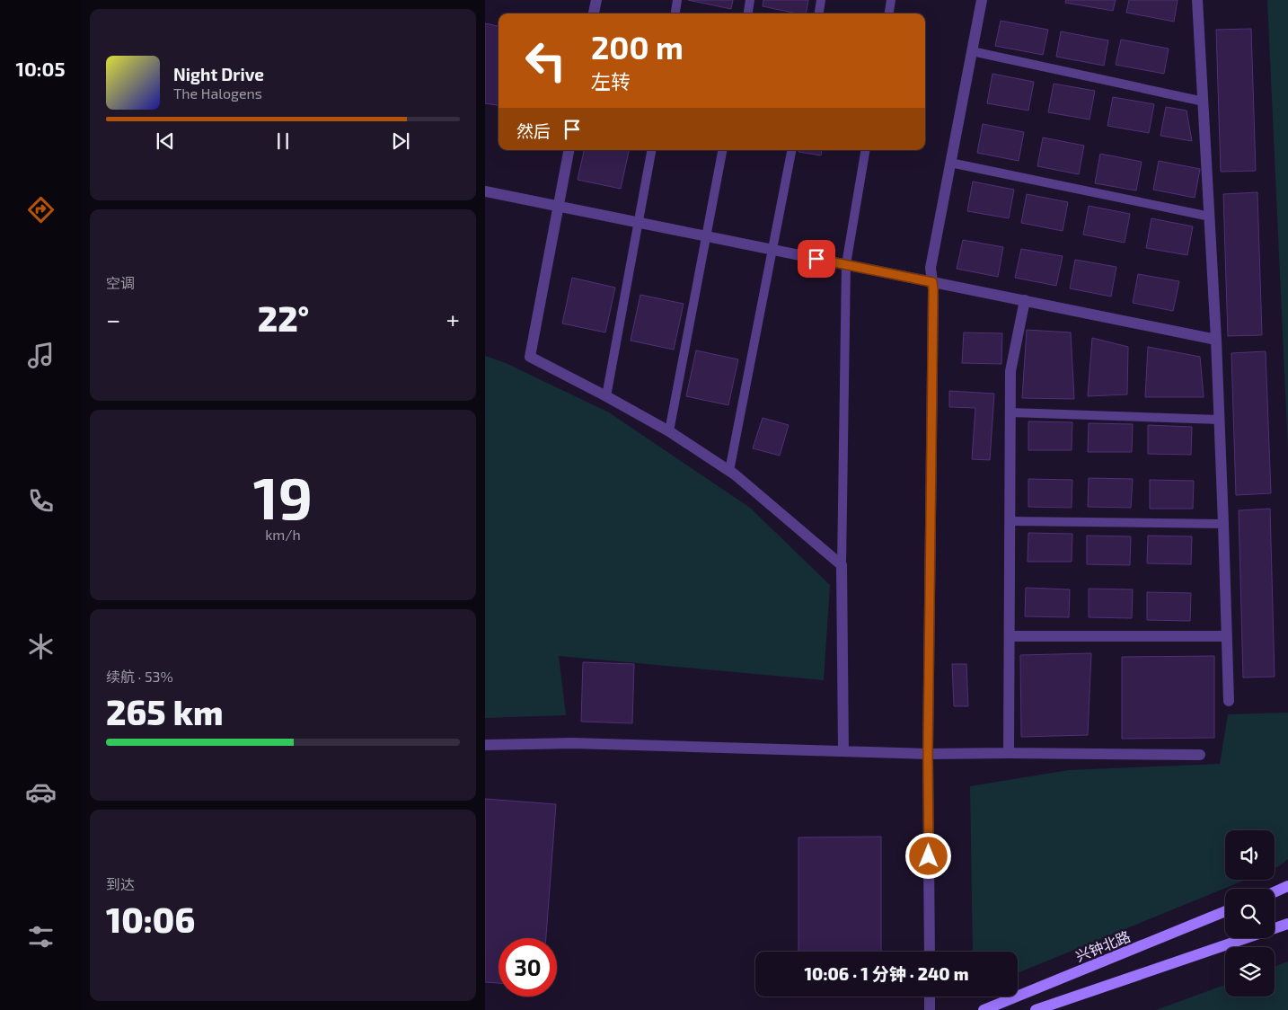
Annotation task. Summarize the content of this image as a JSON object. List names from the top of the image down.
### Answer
{
  "streets": {
    "main road": ["兴钟北路"]
  },
  "page": {
    "tabs": "10:05",
    "turn": ["200 m", "左转"],
    "song": ["Night Drive", "The Halogens"],
    "then": "然后",
    "tile": [
      "空调",
      ["19", "km/h"],
      ["续航 · 53%", "265 km"],
      ["到达", "10:06"]
    ],
    "heat": ["−", "22°", "+"],
    "limit": "30",
    "trip": "10:06 · 1 分钟 · 240 m"
  }
}
